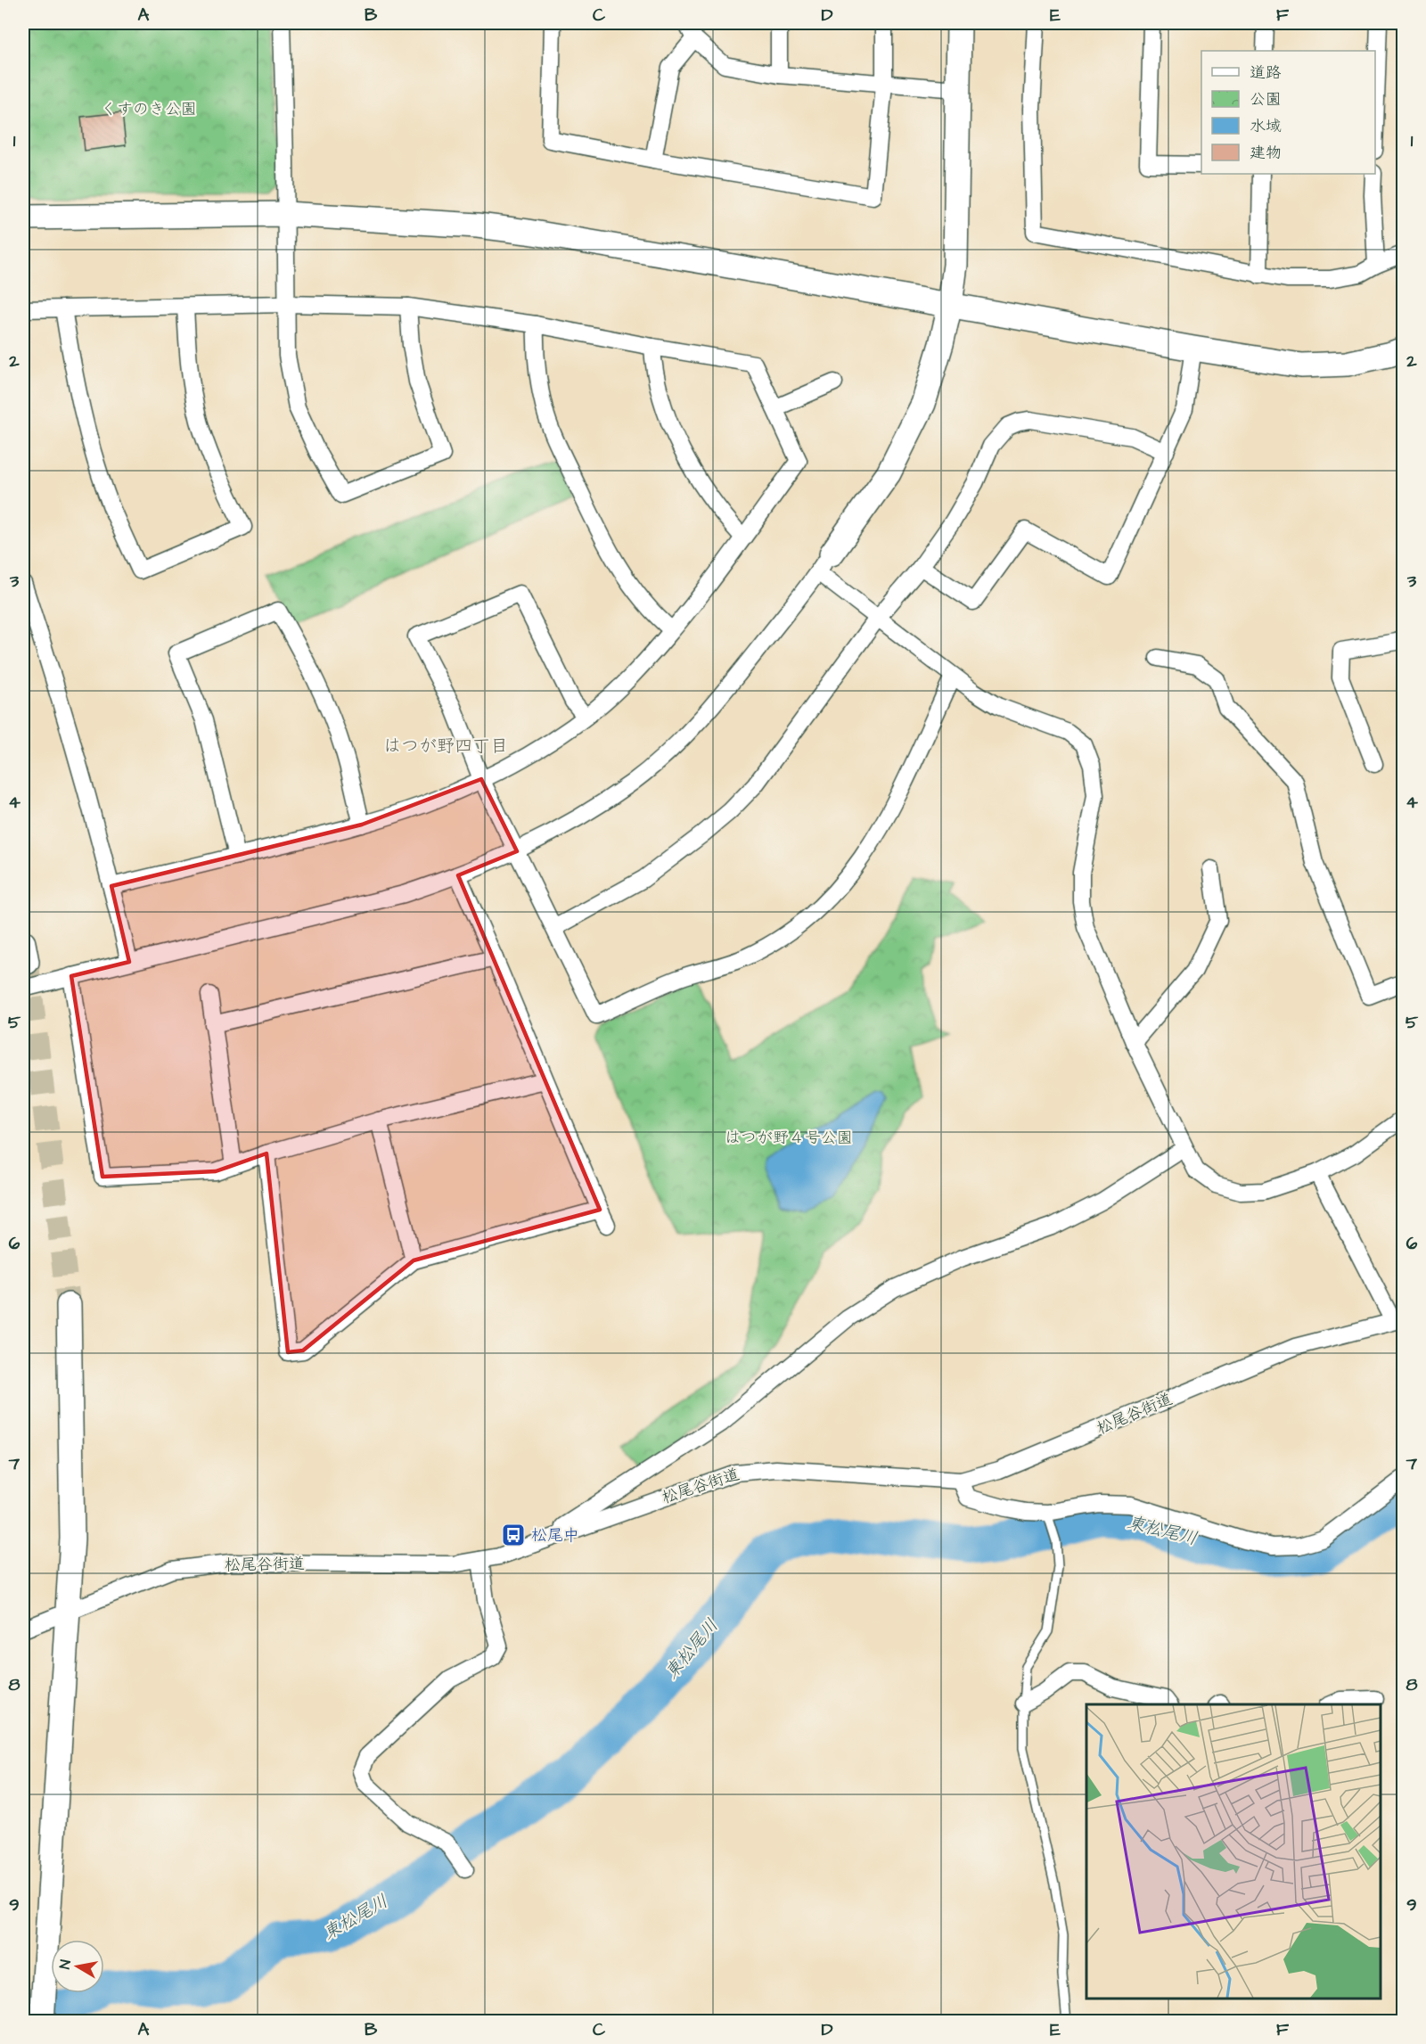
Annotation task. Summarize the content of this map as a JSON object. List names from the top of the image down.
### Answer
{
  "streets": {
    "street": ["松尾谷街道"]
  },
  "districts": ["はつが野四丁目"],
  "water": ["東松尾川"],
  "parks": ["くすのき公園", "はつが野４号公園"],
  "places": {
    "bus stop": ["松尾中"]
  },
  "legend": [
    "道路",
    "公園",
    "水域",
    "建物"
  ],
  "north": "left",
  "grid": {
    "columns": [
      "A",
      "B",
      "C",
      "D",
      "E",
      "F"
    ],
    "rows": [
      "1",
      "2",
      "3",
      "4",
      "5",
      "6",
      "7",
      "8",
      "9"
    ]
  }
}
